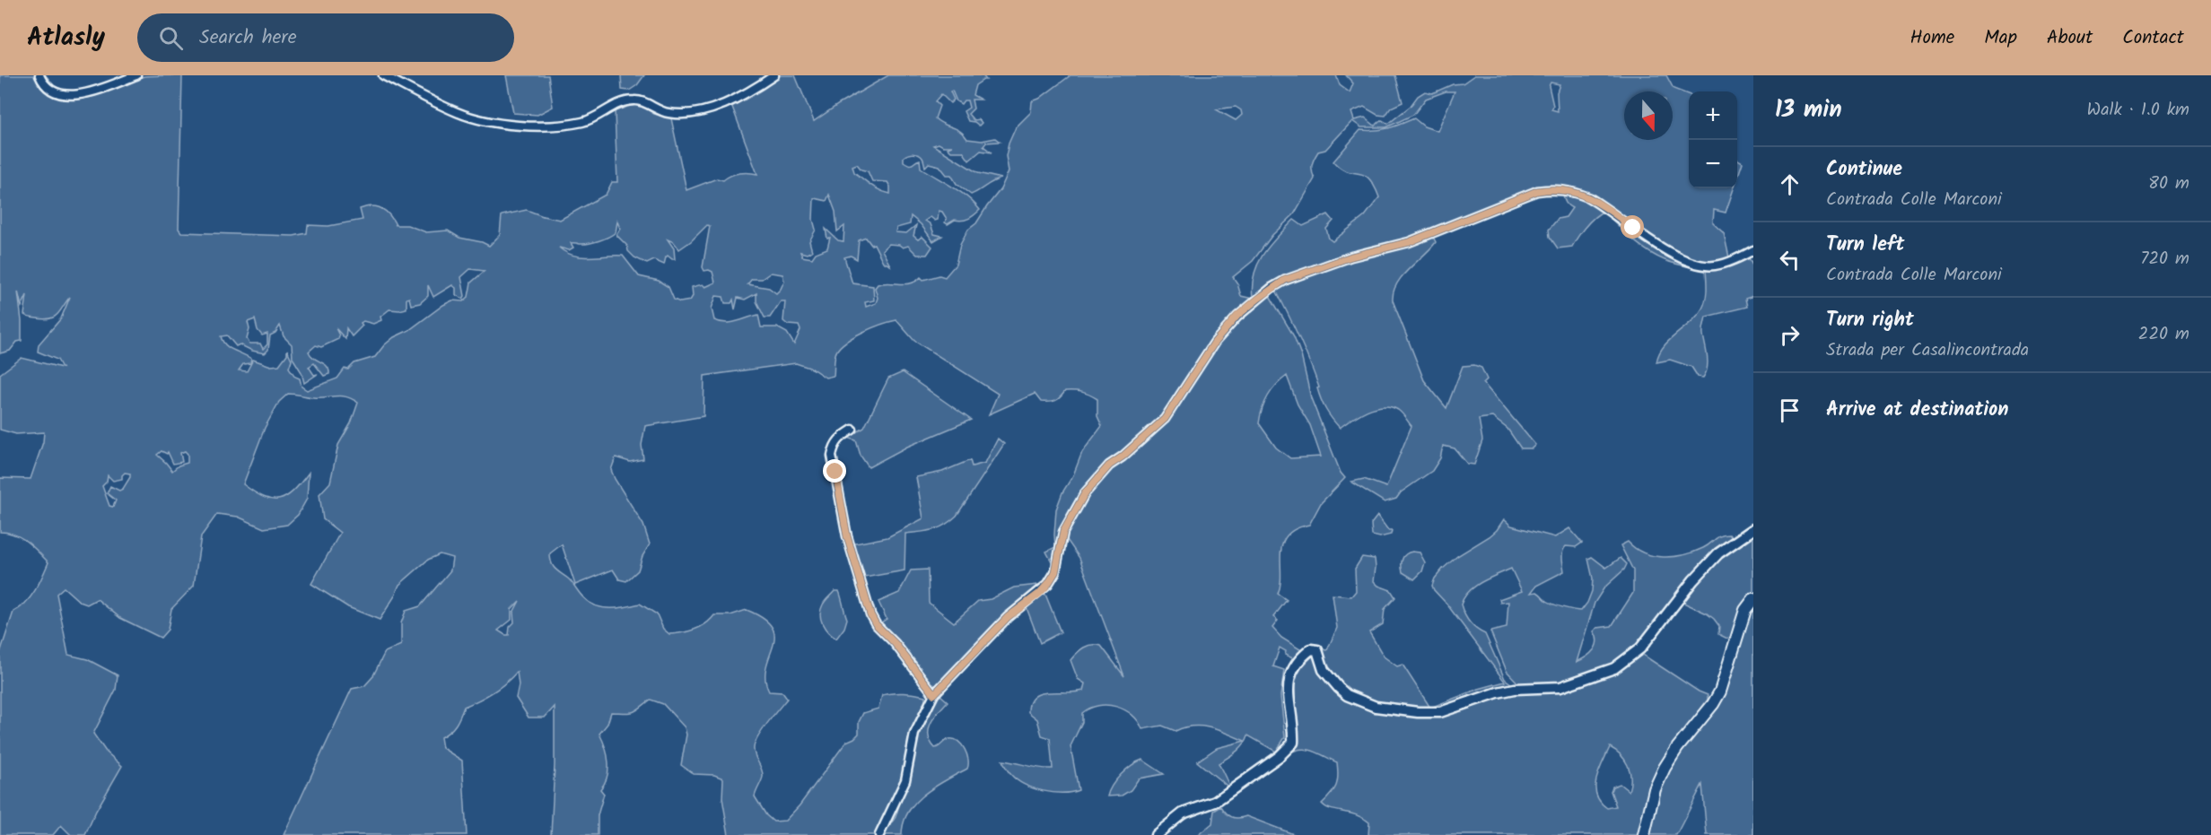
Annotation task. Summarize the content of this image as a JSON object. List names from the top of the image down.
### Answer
{
  "north": "bottom",
  "page": {
    "header": "Atlasly",
    "search": "Search here",
    "nav": [
      "Home",
      "Map",
      "About",
      "Contact"
    ],
    "heading": ["13 min", "Walk · 1.0 km"],
    "map_buttons": ["+", "−"],
    "list": [
      ["Continue", "Contrada Colle Marconi", "80 m"],
      ["Turn left", "Contrada Colle Marconi", "720 m"],
      ["Turn right", "Strada per Casalincontrada", "220 m"],
      "Arrive at destination"
    ]
  }
}
